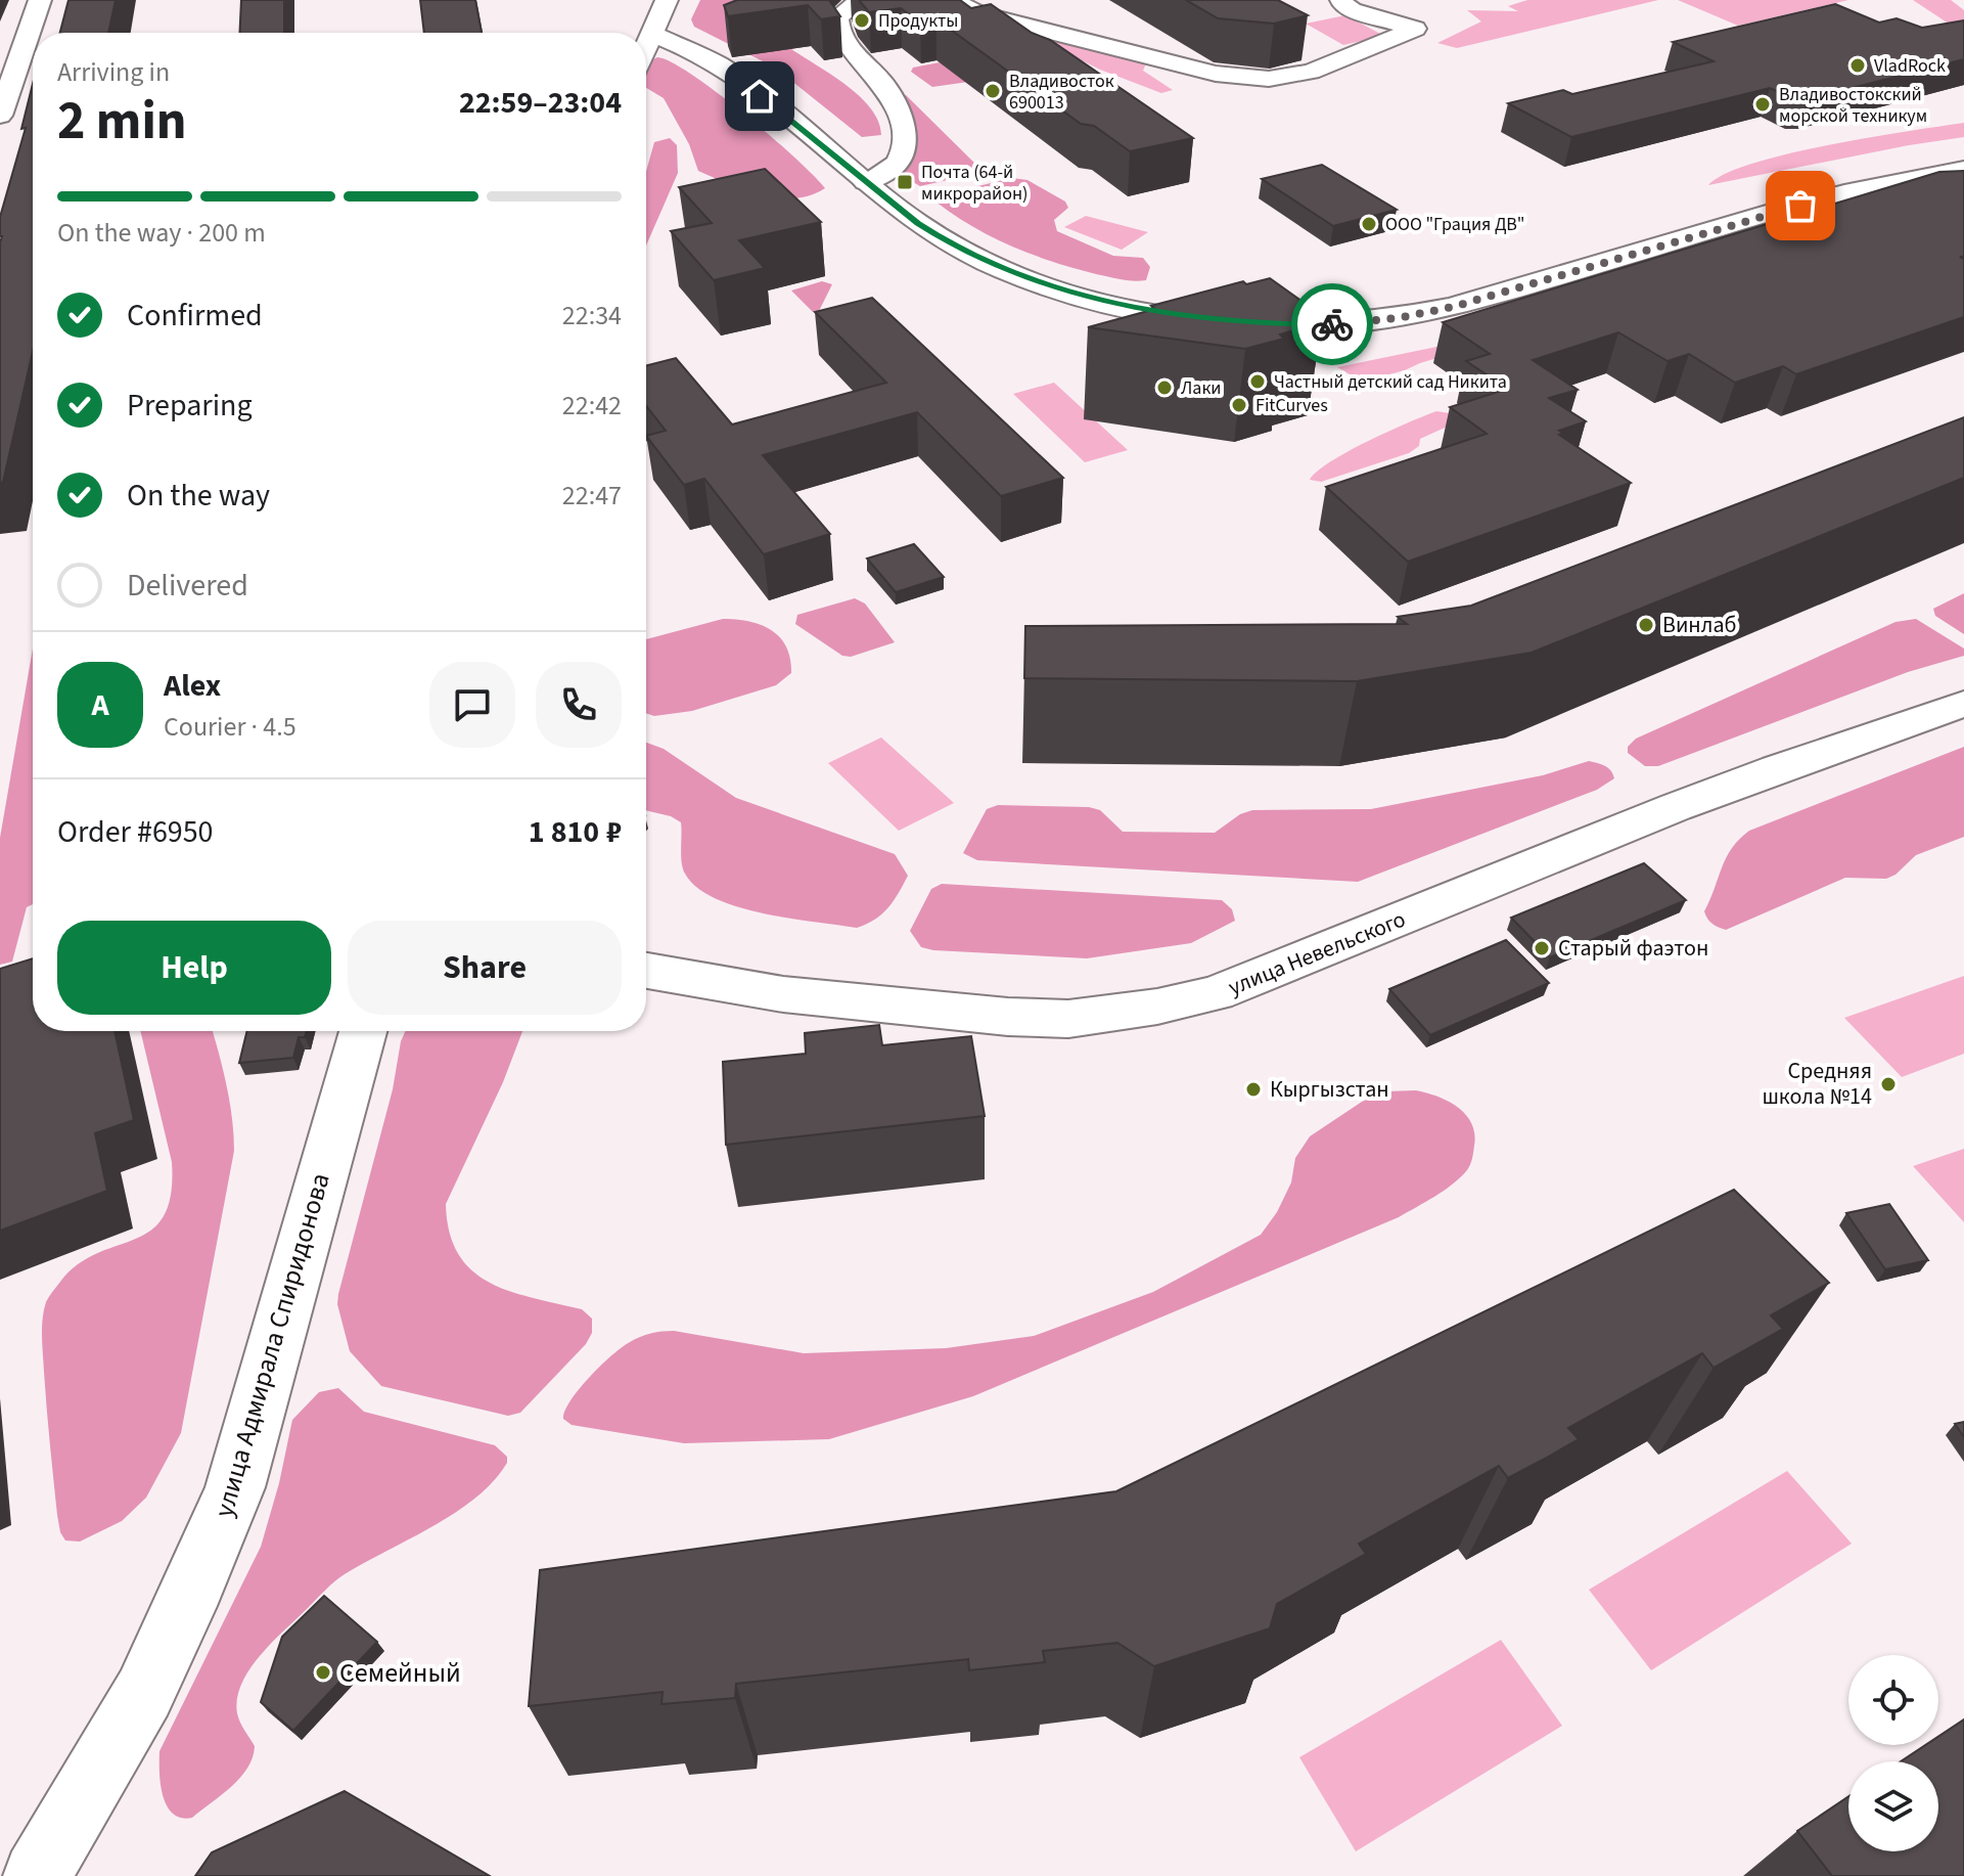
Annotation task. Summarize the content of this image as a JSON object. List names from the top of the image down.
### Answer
{
  "streets": {
    "street": ["улица Невельского", "улица Адмирала Спиридонова"]
  },
  "places": {
    "other": [
      "Продукты",
      "VladRock",
      "Владивосток 690013",
      "Владивостокский морской техникум",
      "ООО \"Грация ДВ\"",
      "Частный детский сад Никита",
      "Лаки",
      "FitCurves",
      "Винлаб",
      "Старый фаэтон",
      "Средняя школа №14",
      "Кыргызстан",
      "Семейный"
    ],
    "transit": ["Почта (64-й микрорайон)"]
  },
  "page": {
    "heading": ["2 min", "Arriving in", "22:59–23:04"],
    "panel": [
      "Alex",
      "Courier · 4.5",
      "Order #6950",
      "1 810 ₽"
    ],
    "bar": "On the way · 200 m",
    "list": [
      ["Confirmed", "22:34"],
      ["Preparing", "22:42"],
      ["On the way", "22:47"],
      "Delivered"
    ],
    "round": "A",
    "buttons": ["Help", "Share"]
  }
}
